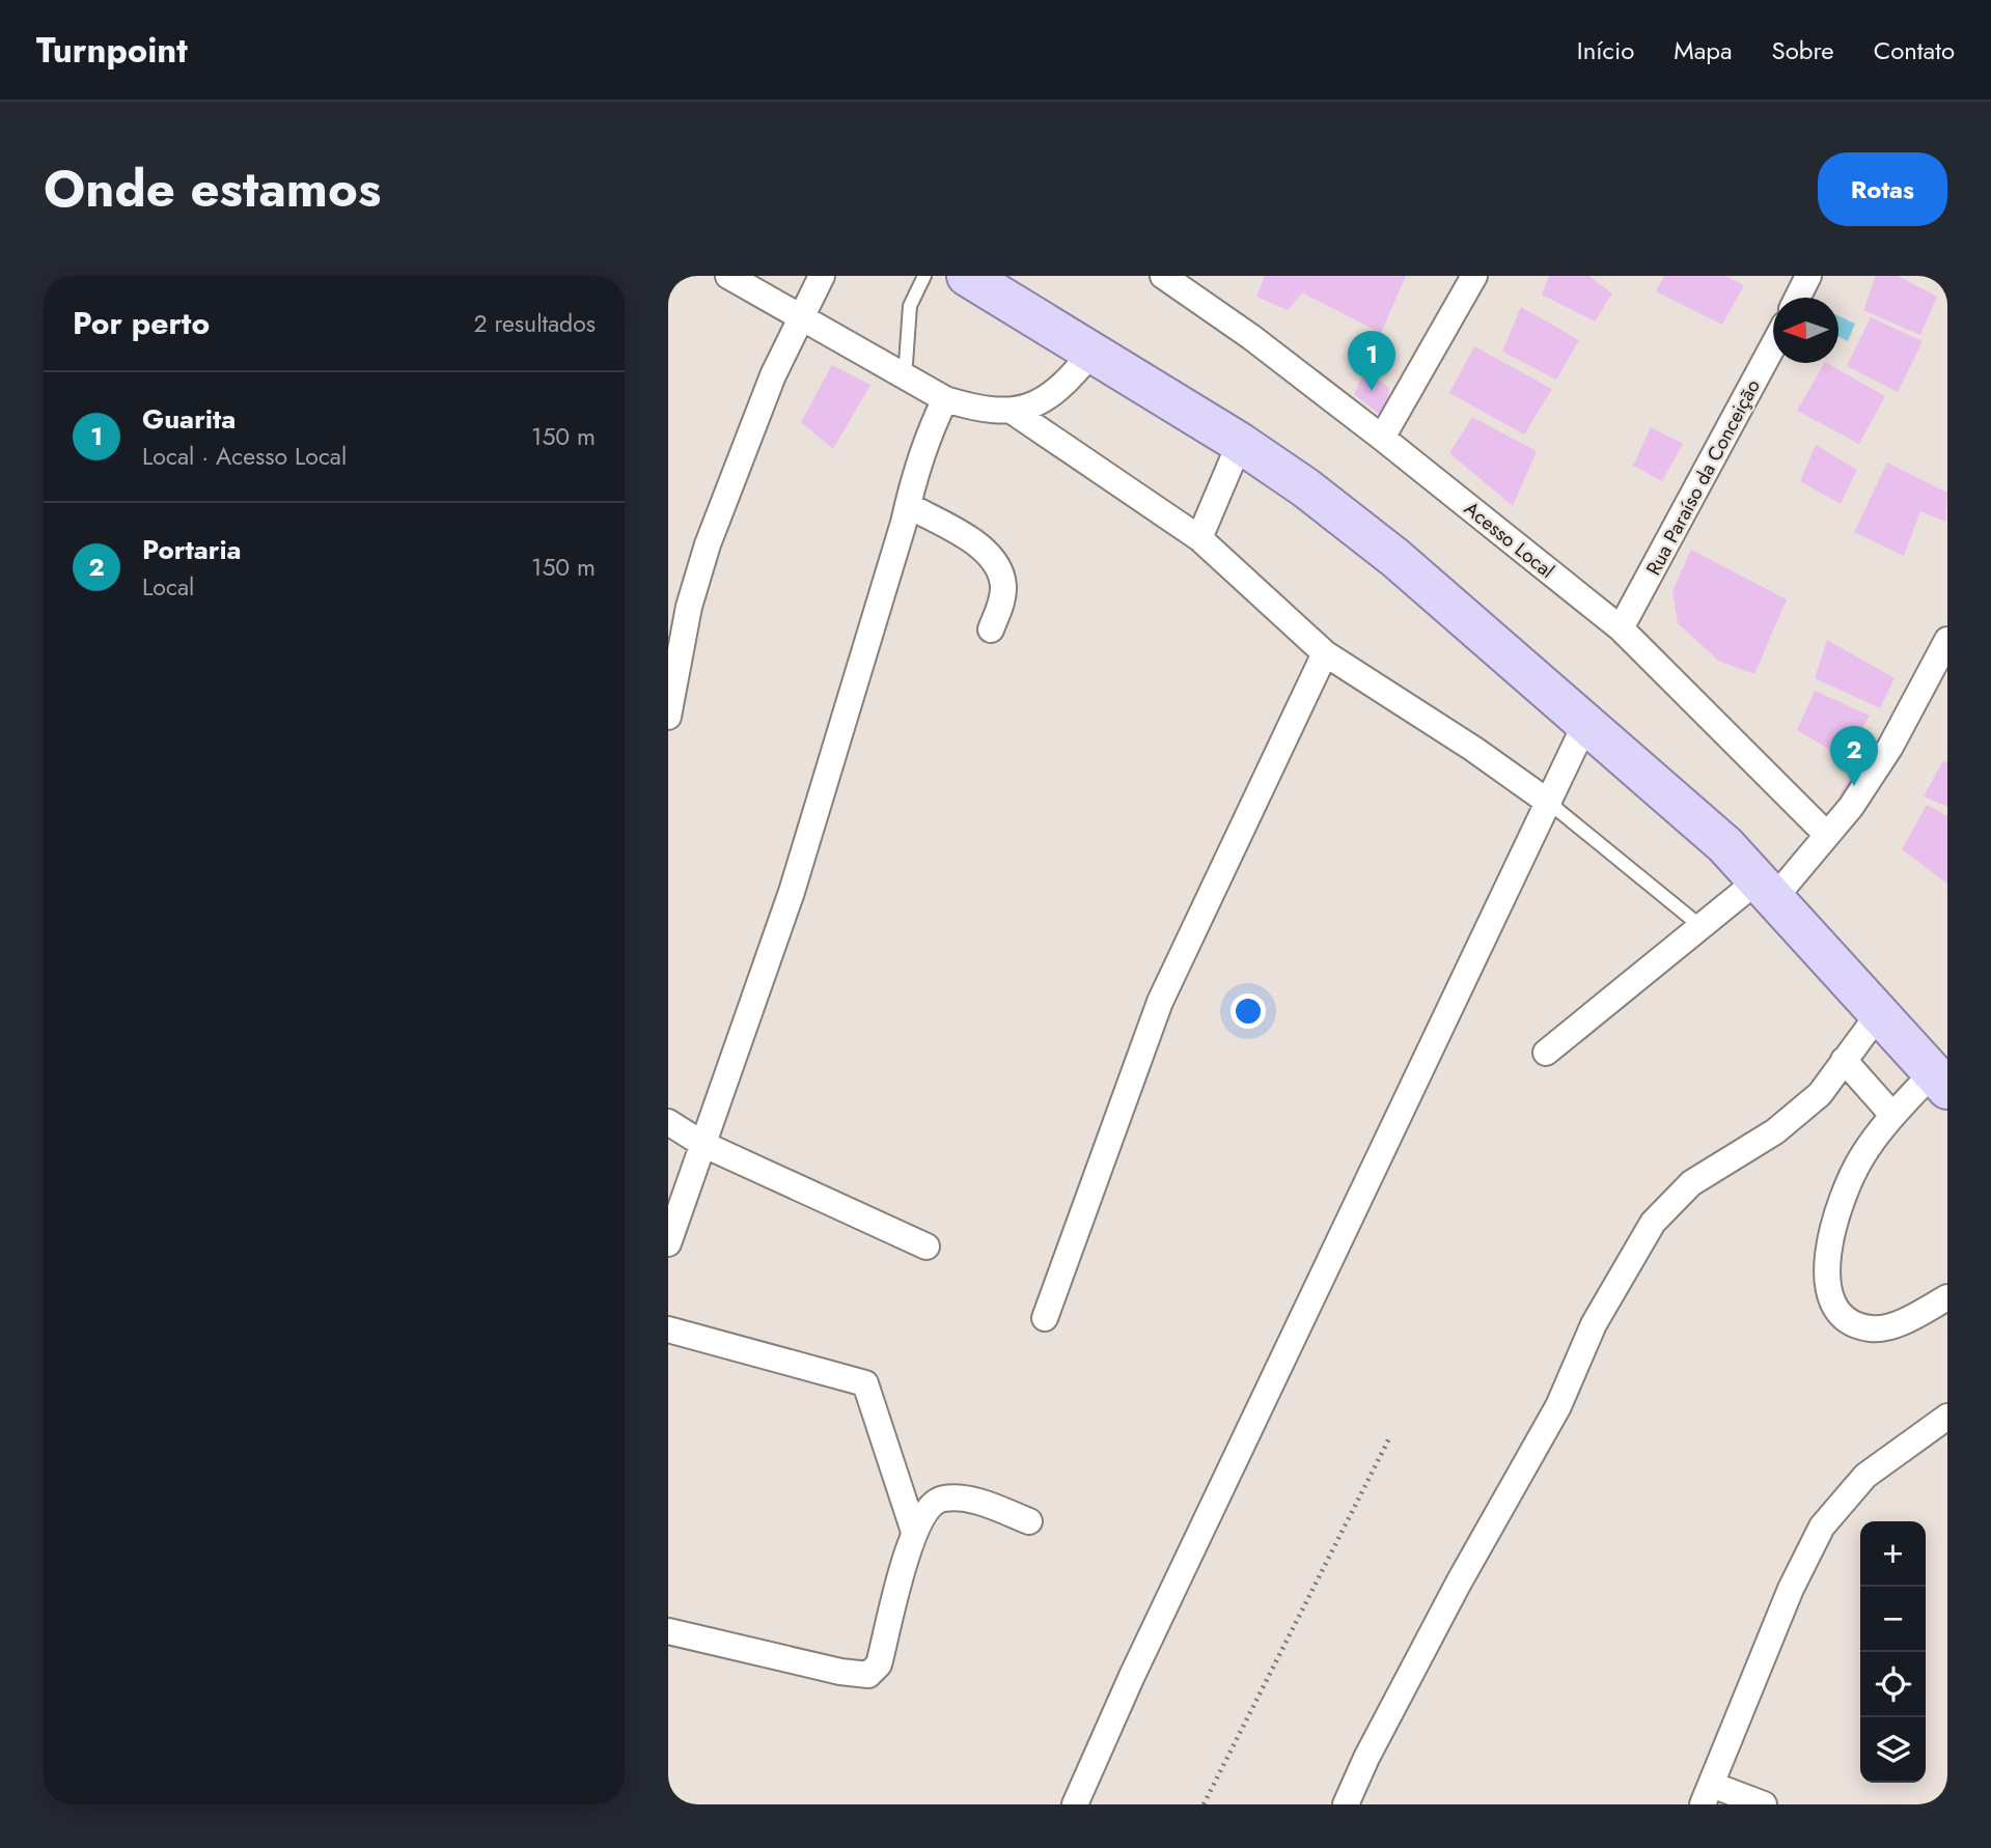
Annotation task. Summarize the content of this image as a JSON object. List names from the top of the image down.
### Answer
{
  "streets": {
    "street": ["Rua Paraíso da Conceição", "Acesso Local"]
  },
  "crossings": [
    ["Rua Paraíso da Conceição", "Acesso Local"]
  ],
  "north": "left",
  "page": {
    "header": "Turnpoint",
    "nav": [
      "Início",
      "Mapa",
      "Sobre",
      "Contato"
    ],
    "title": "Onde estamos",
    "buttons": "Rotas",
    "heading": ["Por perto", "2 resultados"],
    "pins": ["1", "2"],
    "list": [
      {
        "mark": "1",
        "name": "Guarita",
        "note": "Local · Acesso Local",
        "value": "150 m"
      },
      {
        "mark": "2",
        "name": "Portaria",
        "note": "Local",
        "value": "150 m"
      }
    ],
    "map_buttons": ["+", "−"]
  }
}
